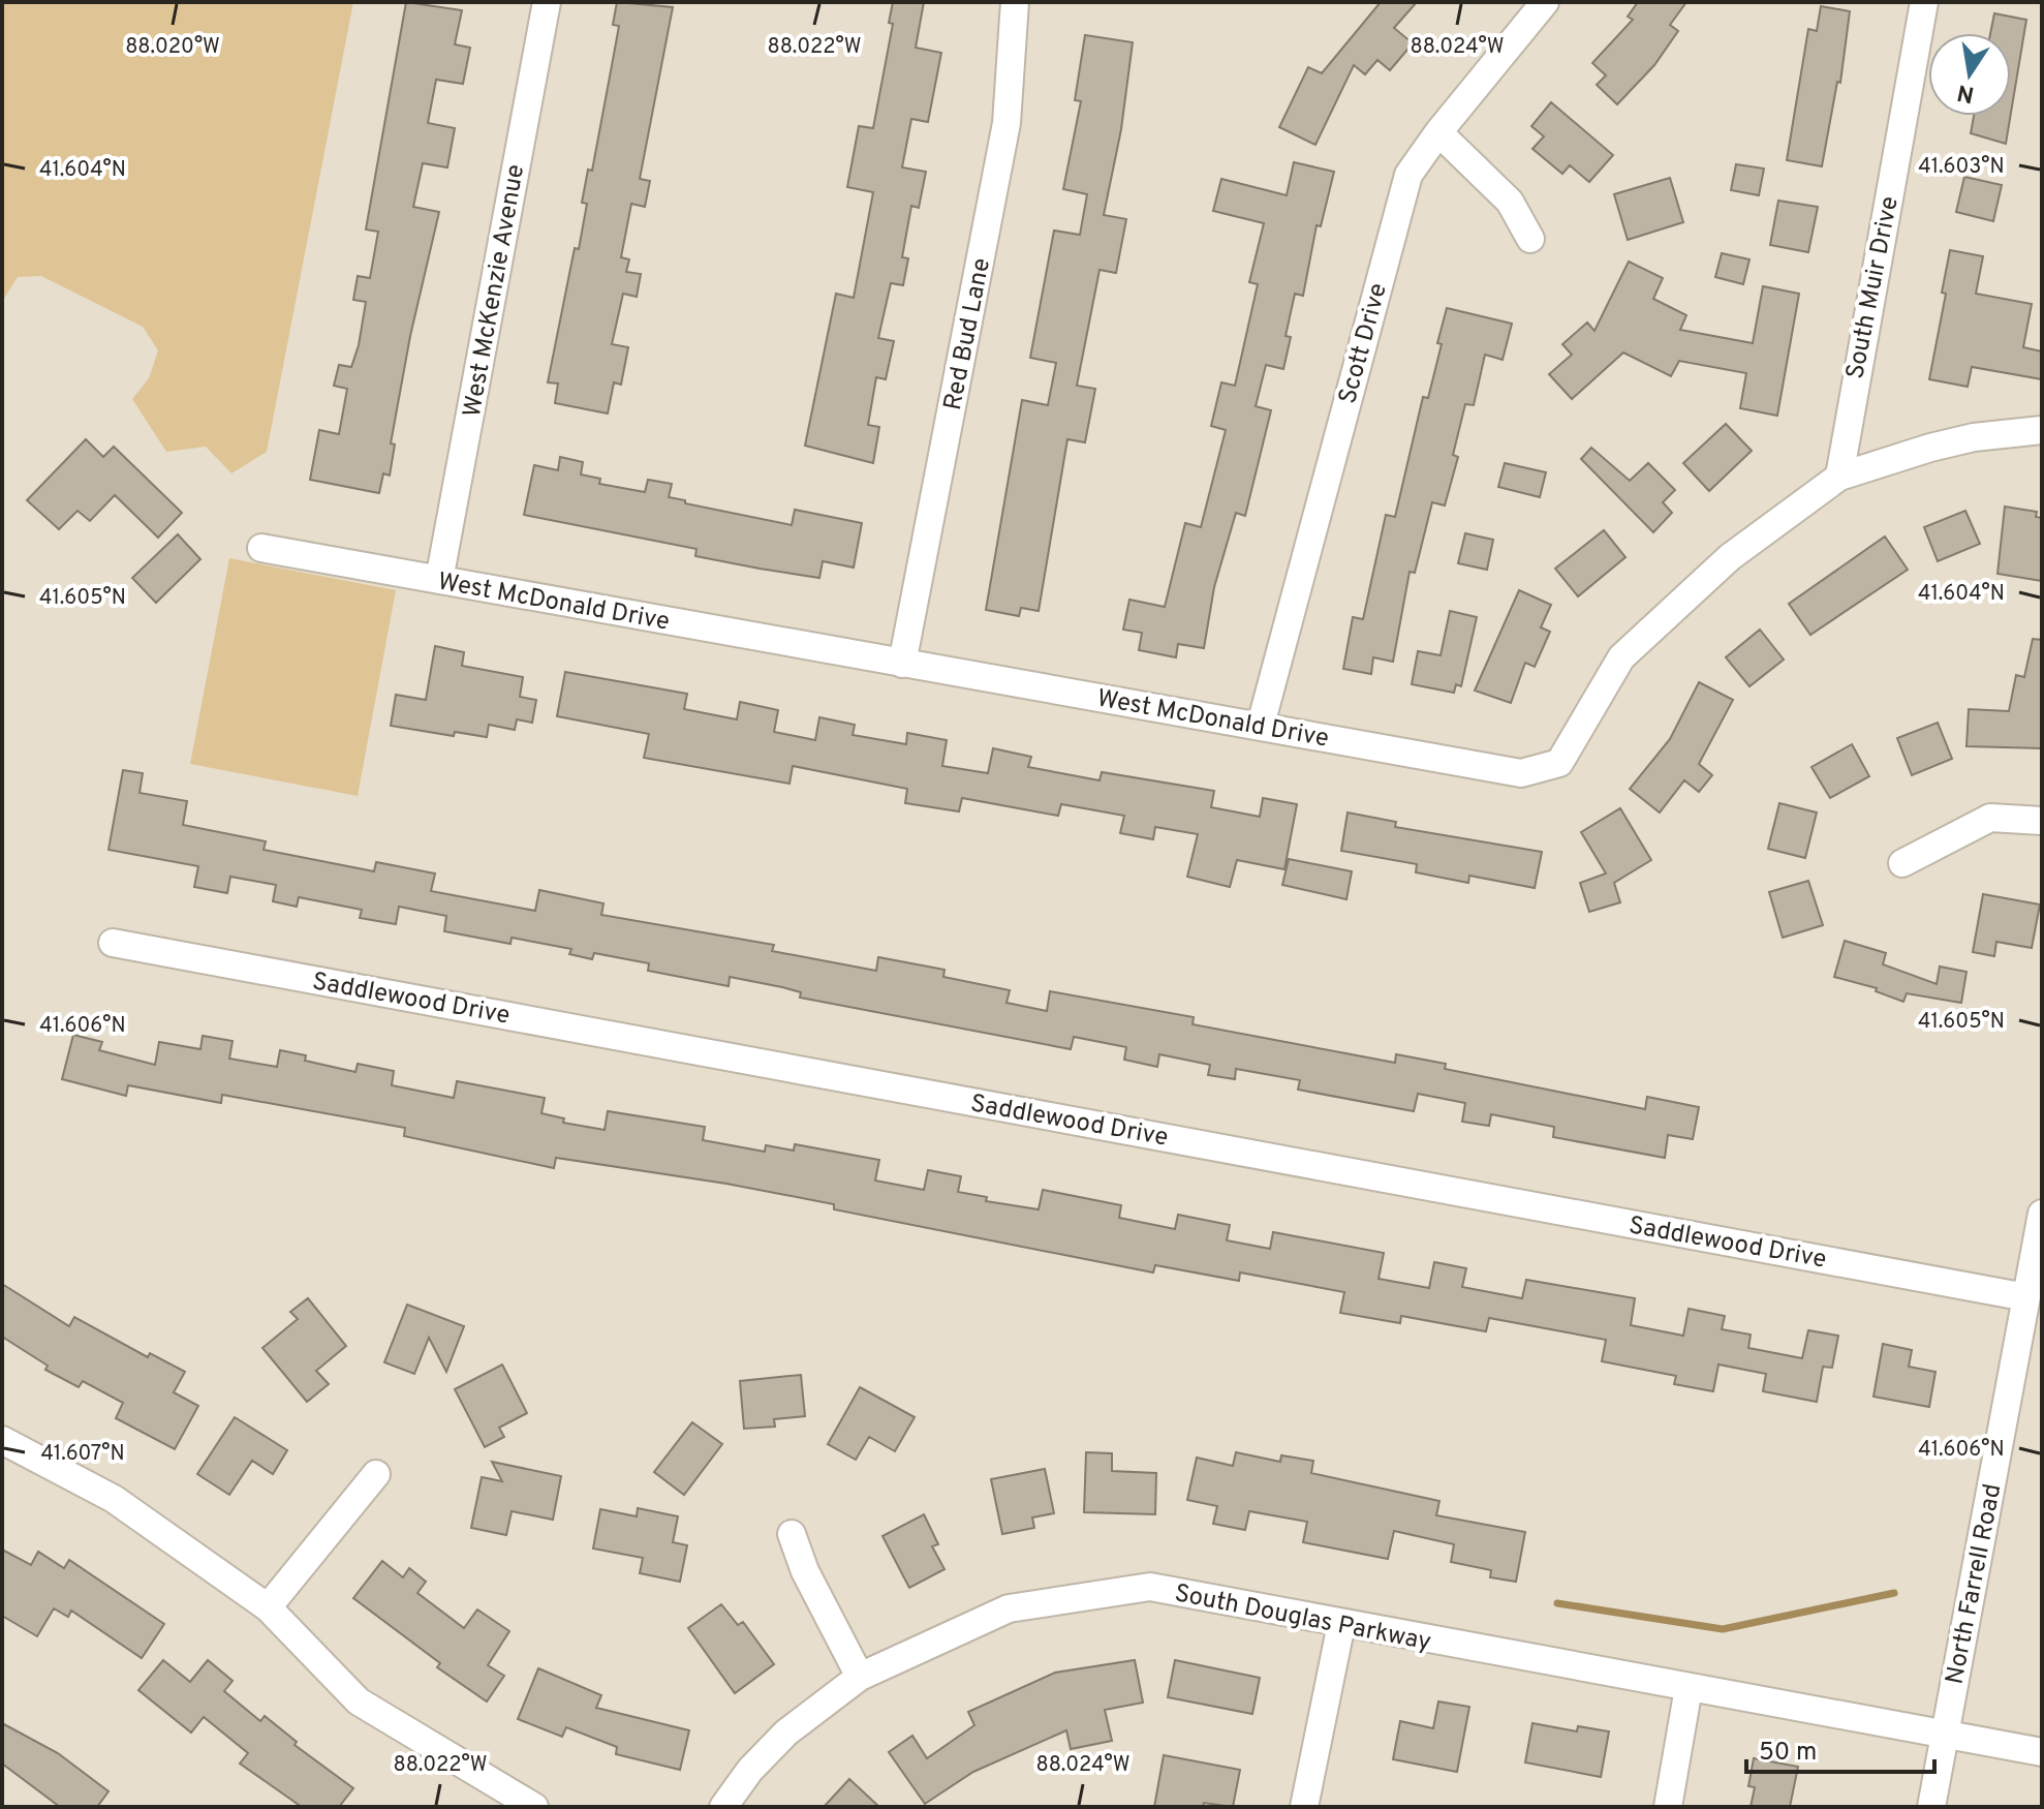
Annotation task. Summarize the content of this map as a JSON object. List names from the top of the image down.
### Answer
{
  "streets": {
    "street": [
      "South Muir Drive",
      "West McKenzie Avenue",
      "Red Bud Lane",
      "Scott Drive",
      "West McDonald Drive",
      "Saddlewood Drive",
      "North Farrell Road",
      "South Douglas Parkway"
    ]
  },
  "crossings": [
    ["South Muir Drive", "West McDonald Drive"],
    ["West McKenzie Avenue", "West McDonald Drive"],
    ["Red Bud Lane", "West McDonald Drive"],
    ["Scott Drive", "West McDonald Drive"],
    ["Saddlewood Drive", "North Farrell Road"],
    ["North Farrell Road", "South Douglas Parkway"]
  ],
  "scale_bar": "50 m",
  "north": "bottom",
  "coordinates": [
    "88.020°W",
    "88.022°W",
    "88.024°W",
    "41.603°N",
    "41.604°N",
    "41.605°N",
    "41.606°N",
    "41.607°N"
  ]
}
